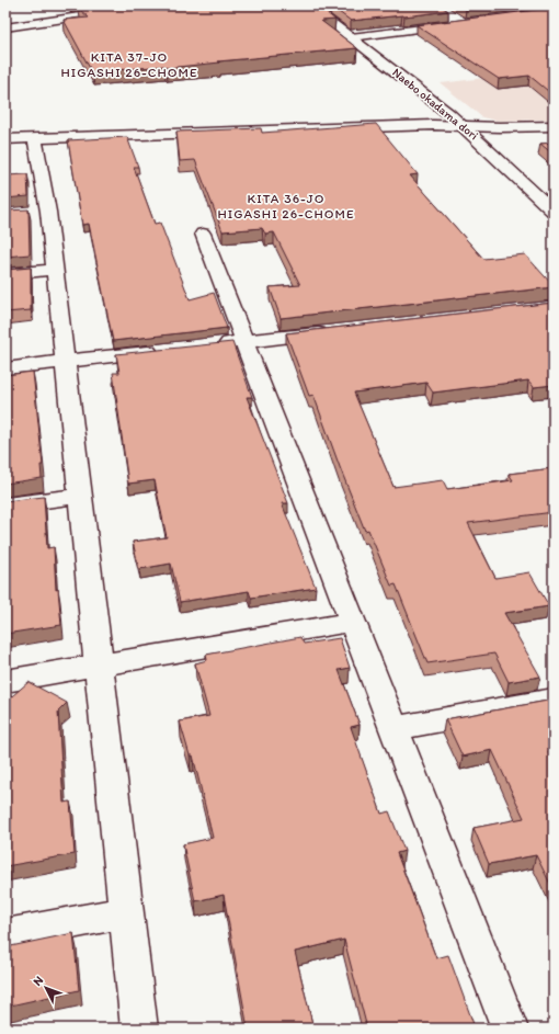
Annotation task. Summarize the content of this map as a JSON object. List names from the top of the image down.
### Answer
{
  "streets": {
    "street": ["Naebo okadama dori"]
  },
  "districts": ["KITA 37-JO HIGASHI 26-CHOME", "KITA 36-JO HIGASHI 26-CHOME"],
  "north": "top left"
}
